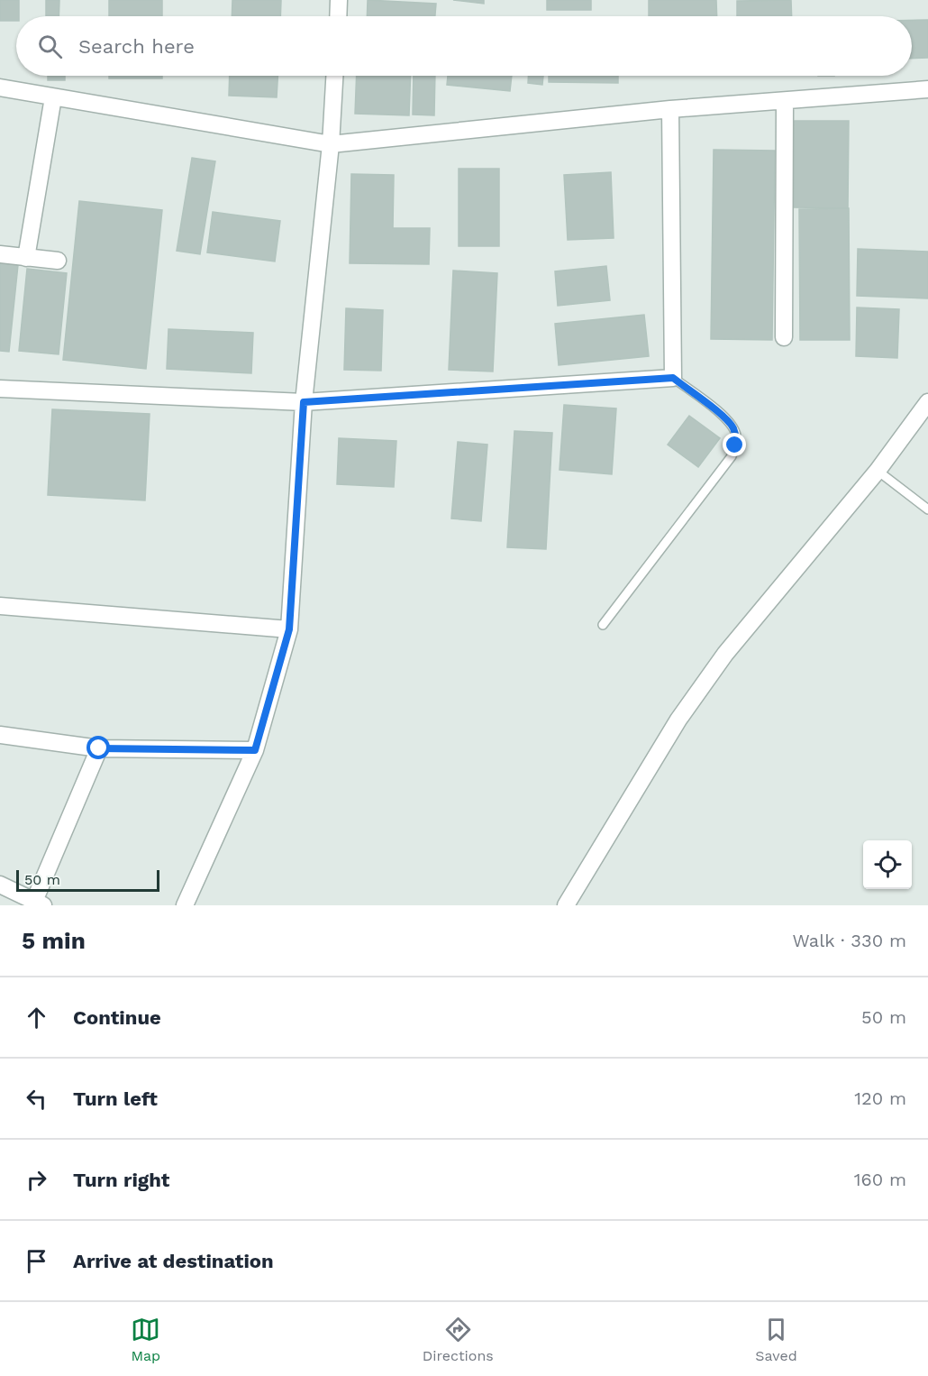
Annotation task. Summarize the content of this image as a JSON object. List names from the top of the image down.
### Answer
{
  "scale_bar": "50 m",
  "page": {
    "search": "Search here",
    "scale": "50 m",
    "heading": ["5 min", "Walk · 330 m"],
    "list": [
      ["Continue", "50 m"],
      ["Turn left", "120 m"],
      ["Turn right", "160 m"],
      "Arrive at destination"
    ],
    "nav": ["Map", "Directions", "Saved"]
  }
}
